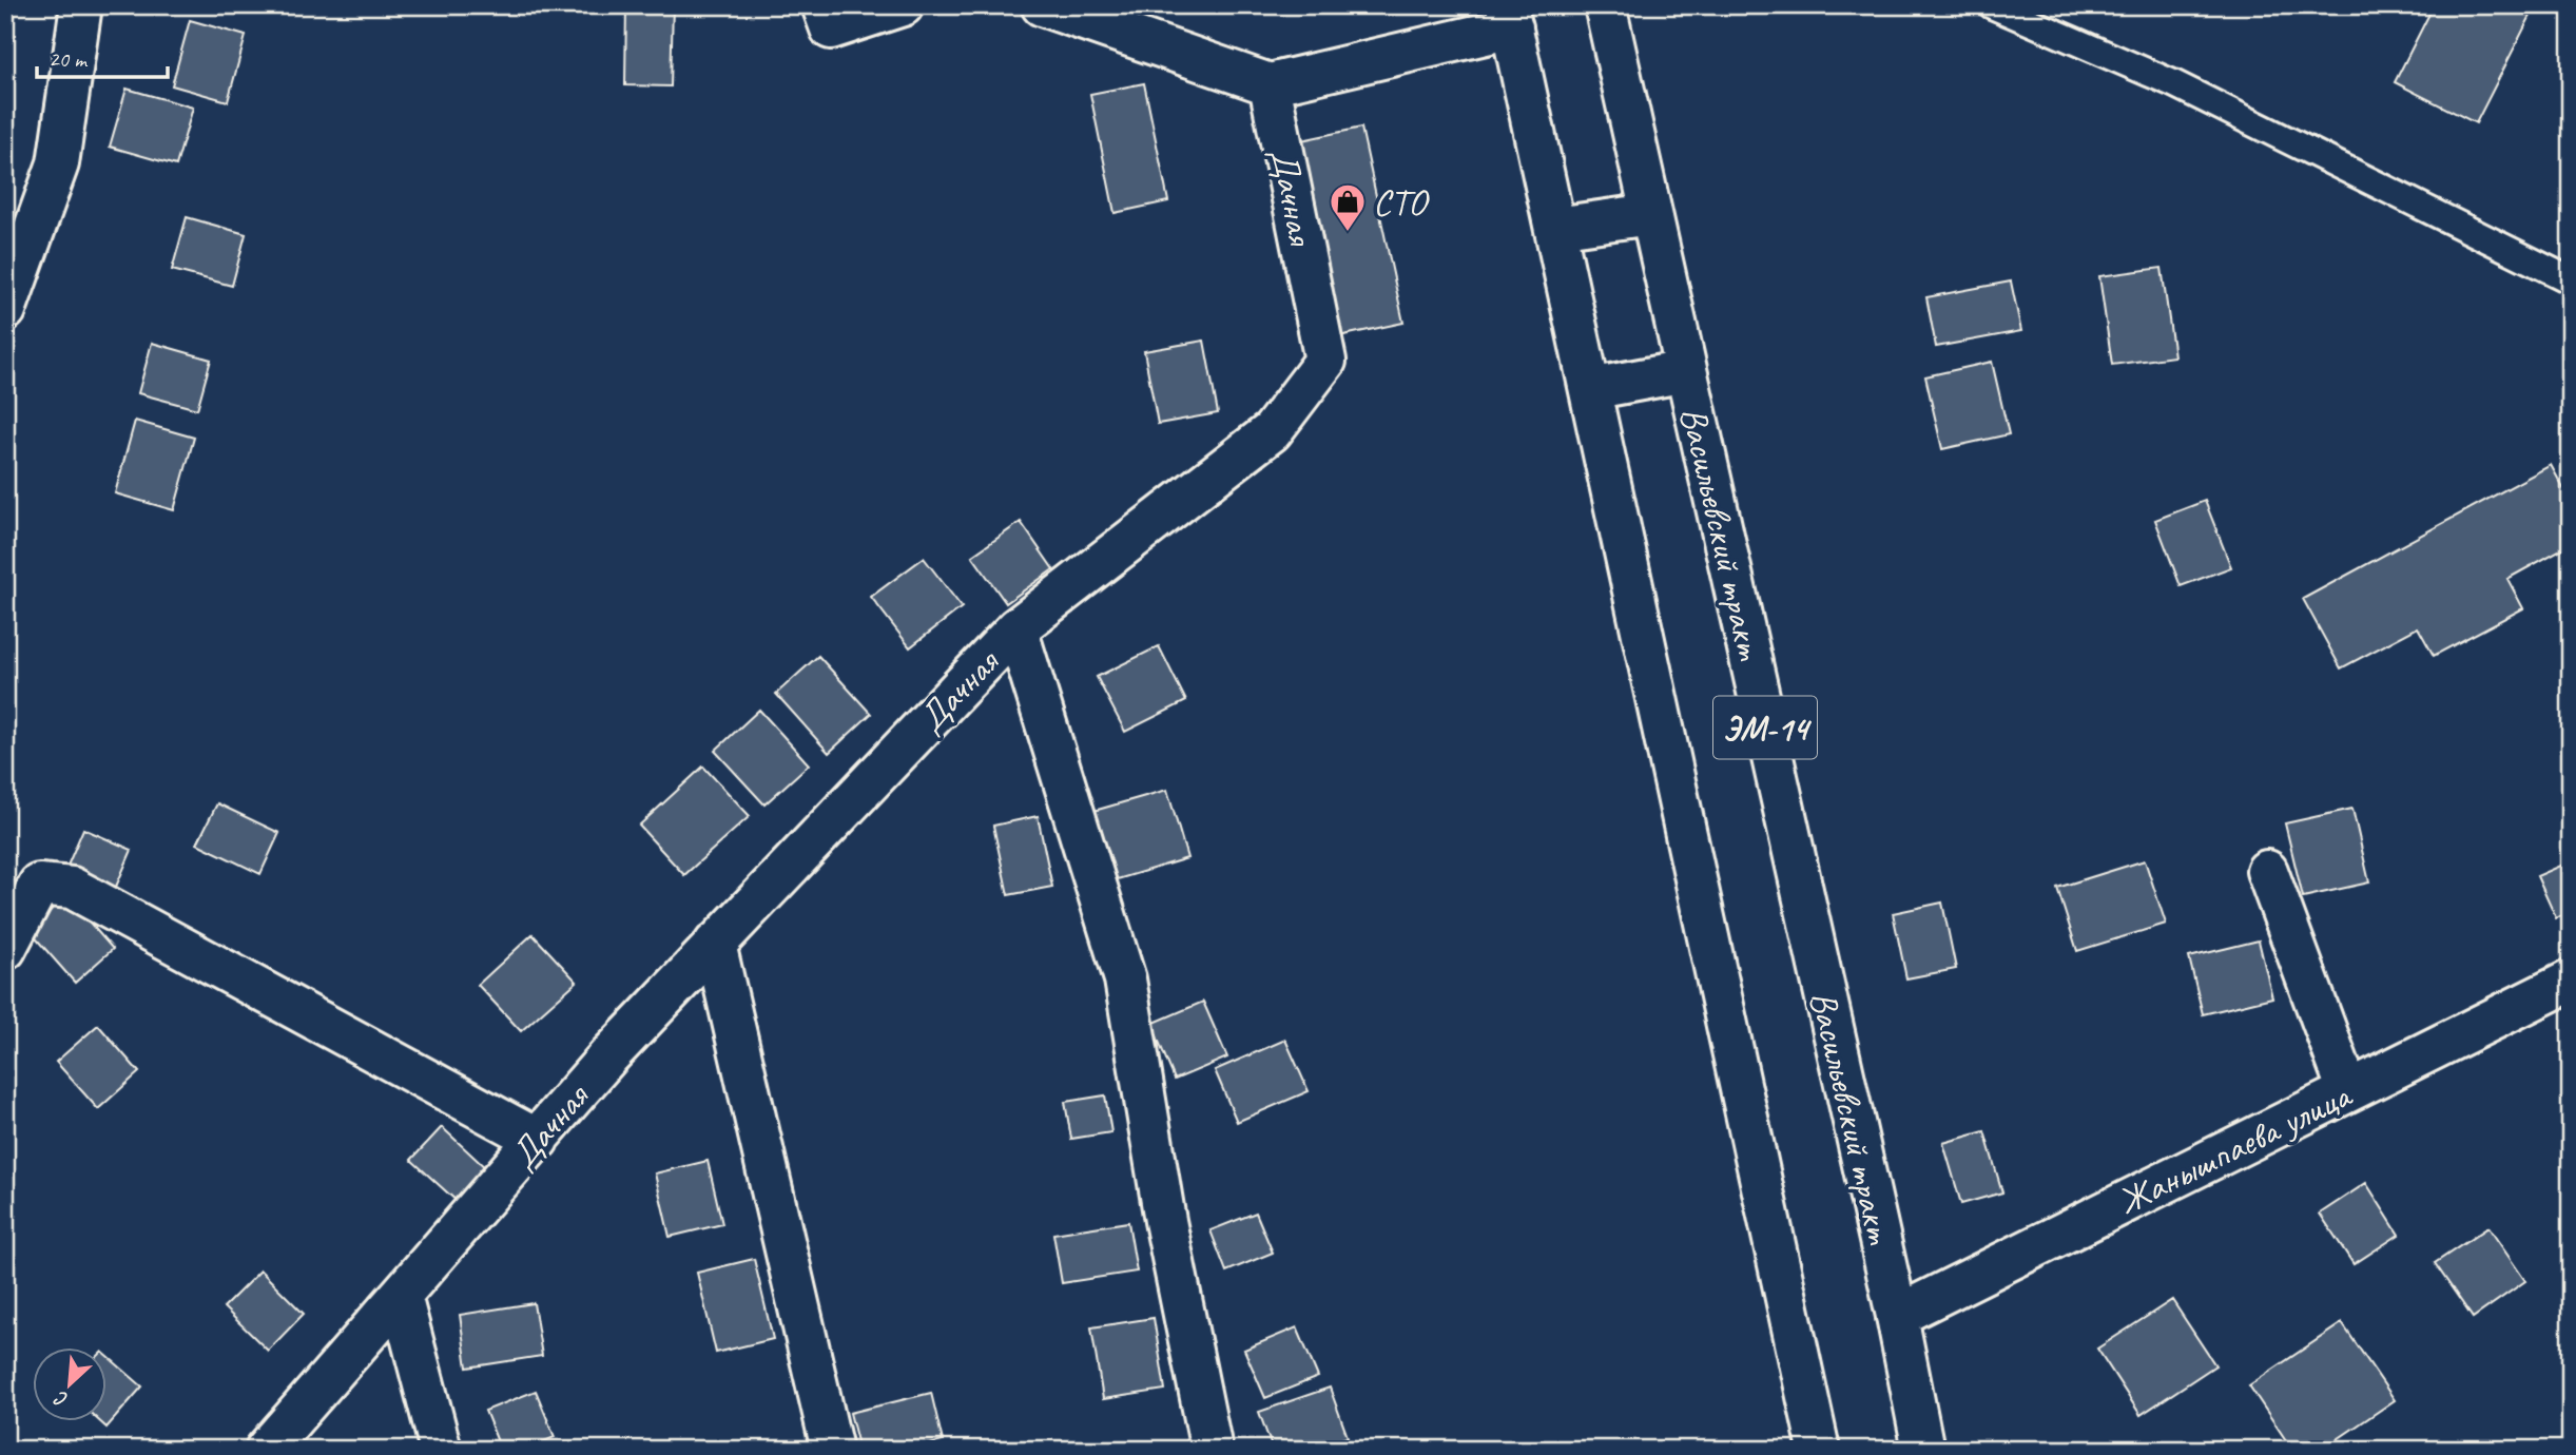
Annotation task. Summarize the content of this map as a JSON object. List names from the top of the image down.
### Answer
{
  "streets": {
    "street": [
      "Дачная",
      "Васильевский тракт",
      "ЭМ-14",
      "Жанышпаева улица"
    ]
  },
  "crossings": [
    ["Васильевский тракт", "Жанышпаева улица"]
  ],
  "places": {
    "shop": ["СТО"]
  },
  "scale_bar": "20 m",
  "north": "bottom left"
}
